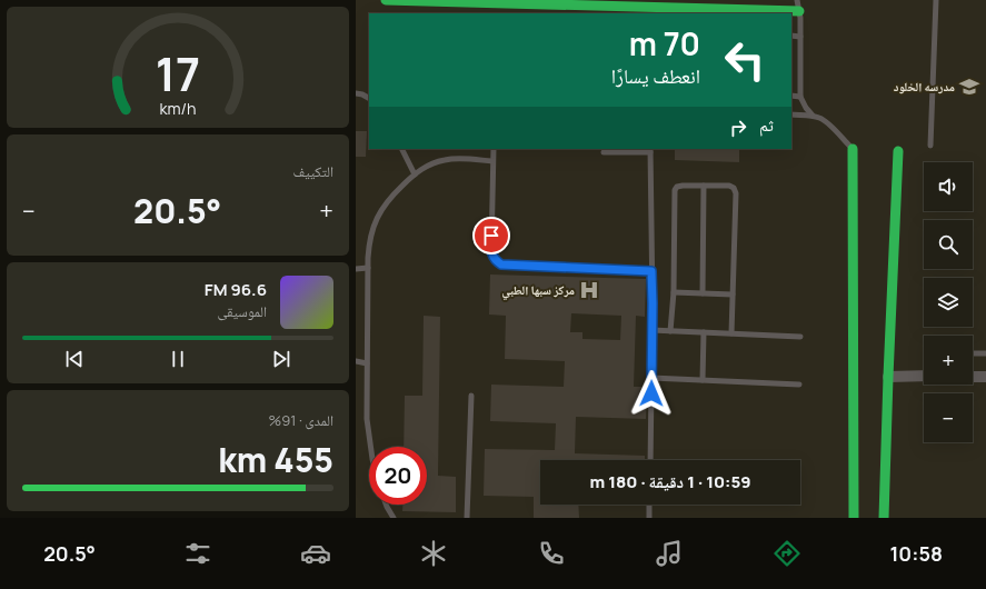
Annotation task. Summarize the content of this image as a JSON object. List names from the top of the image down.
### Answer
{
  "places": {
    "school or university": ["مدرسه الخلود"],
    "hospital": ["مركز سبها الطبي"]
  },
  "page": {
    "turn": ["70 m", "انعطف يسارًا"],
    "then": "ثم",
    "tile": [
      "التكييف",
      ["المدى · 91%", "455 km"]
    ],
    "map_buttons": ["+", "−"],
    "heat": ["−", "20.5°", "+"],
    "song": ["96.6 FM", "الموسيقى"],
    "limit": "20",
    "trip": "10:59 · 1 دقيقة · 180 m",
    "tabs": ["10:58", "20.5°"],
    "gauge": ["17", "km/h"]
  }
}
